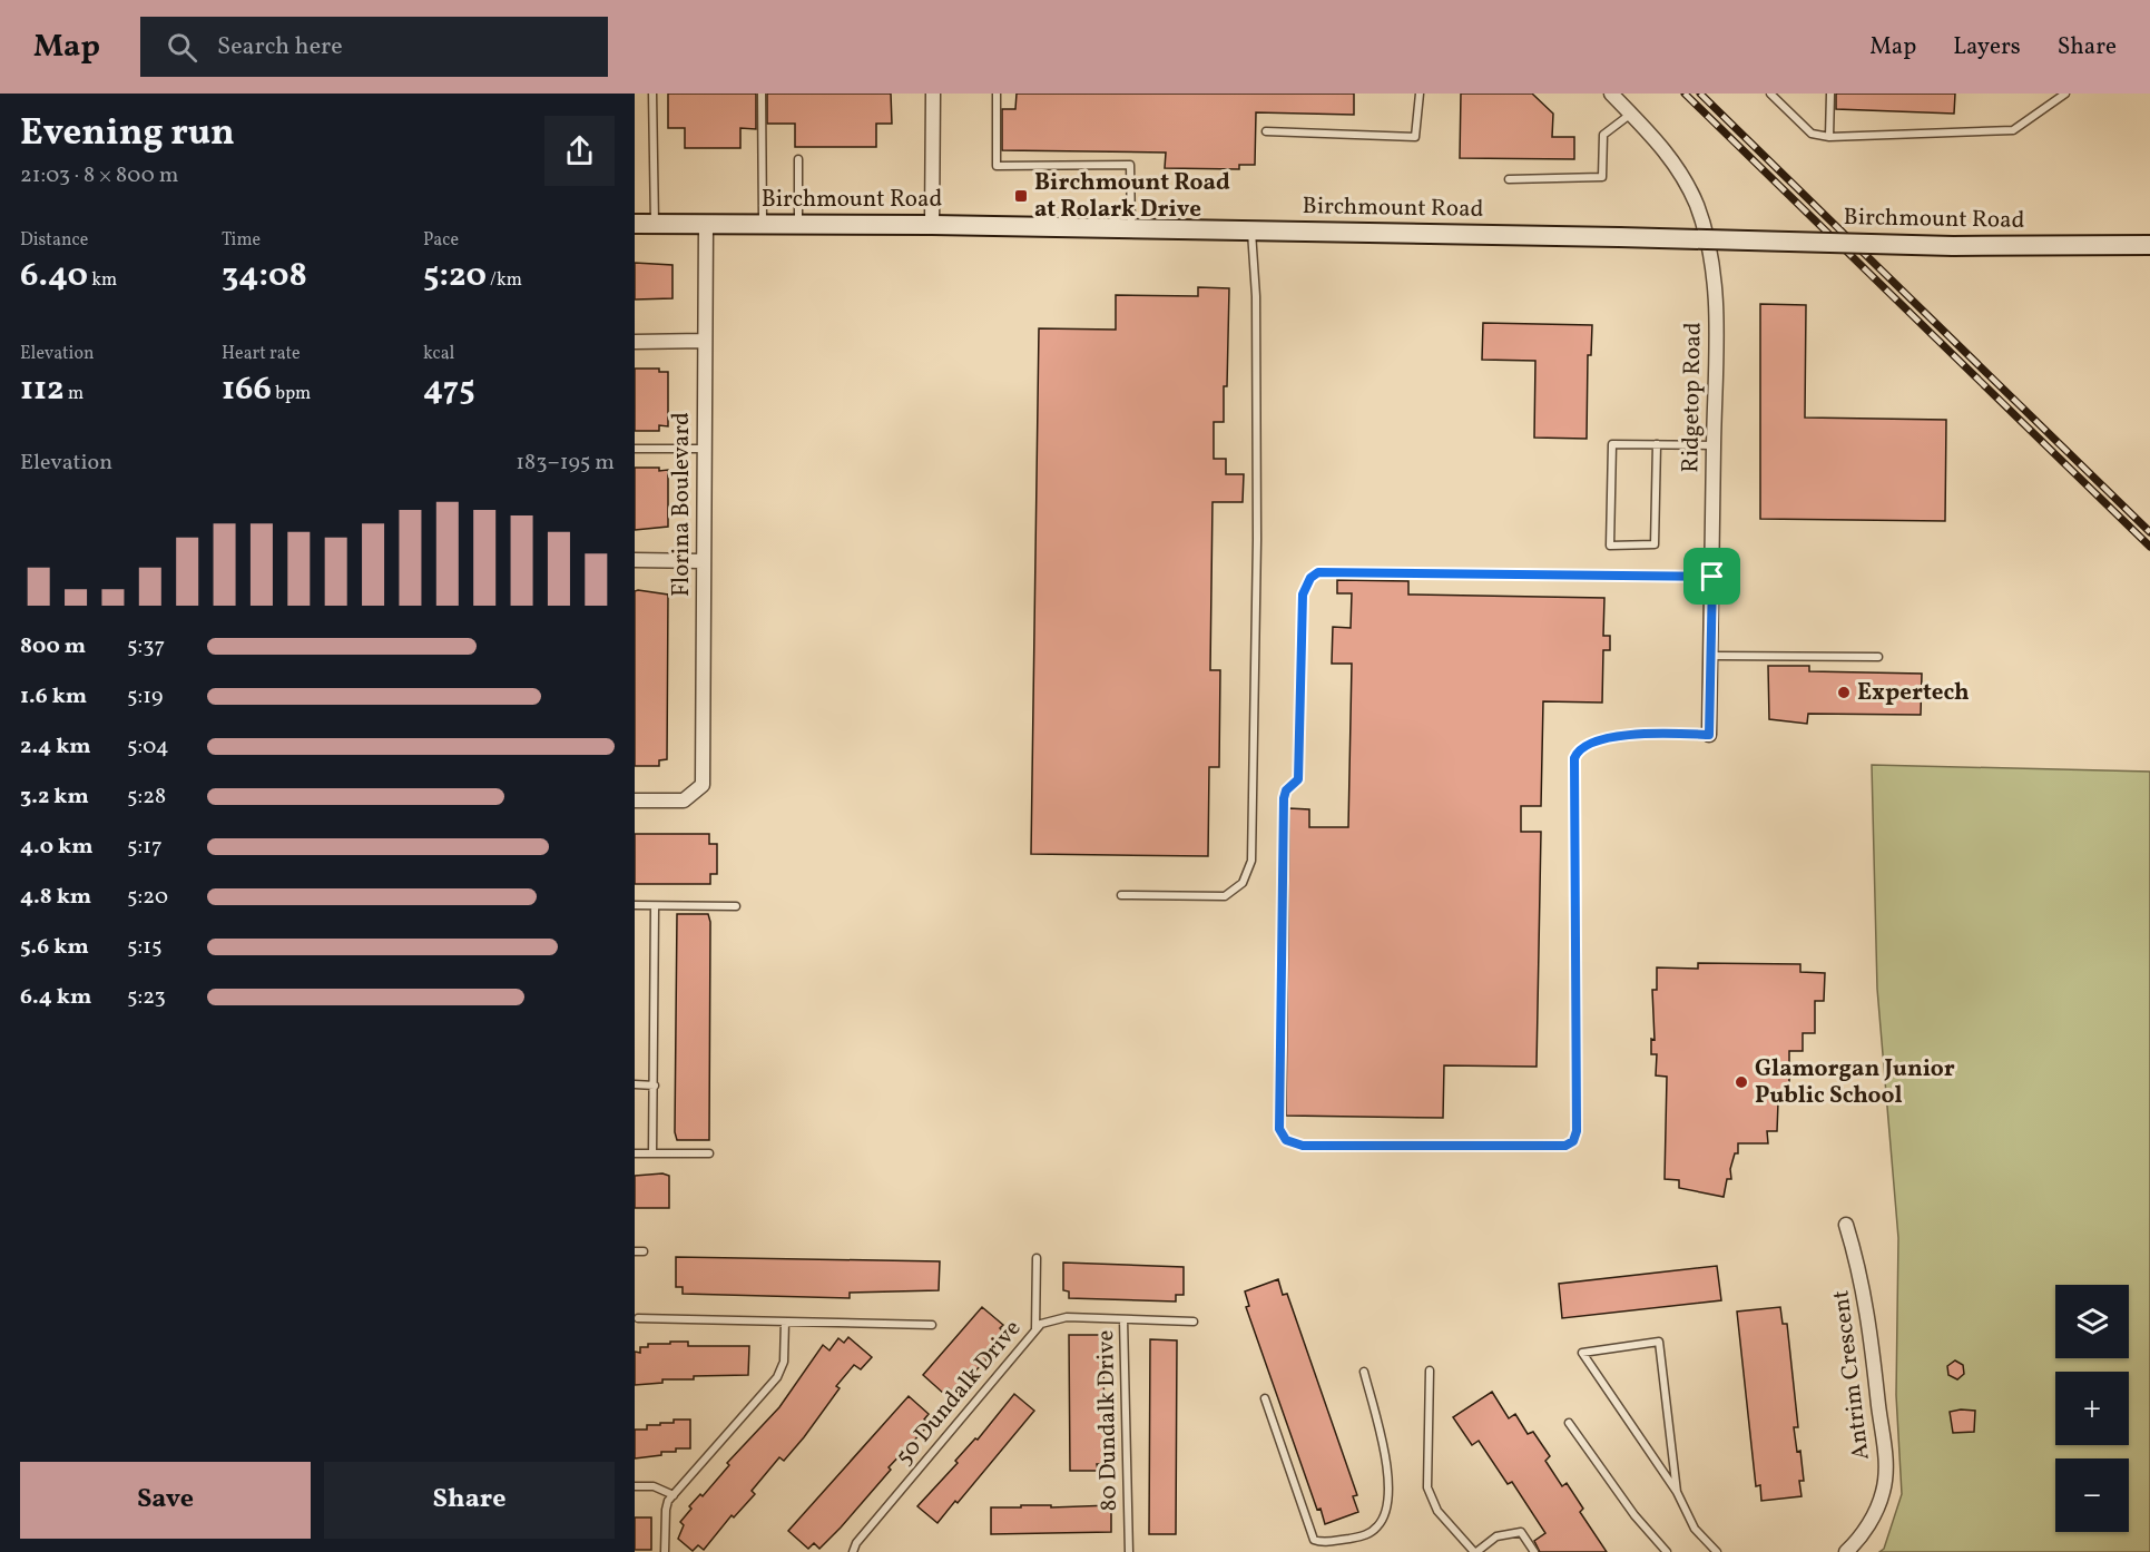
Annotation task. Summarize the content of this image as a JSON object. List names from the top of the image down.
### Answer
{
  "streets": {
    "main road": ["Birchmount Road"],
    "street": ["Ridgetop Road", "Florina Boulevard", "Antrim Crescent"],
    "lane": ["50 Dundalk Drive", "80 Dundalk Drive"]
  },
  "crossings": [
    ["Birchmount Road", "Florina Boulevard"],
    ["50 Dundalk Drive", "80 Dundalk Drive"]
  ],
  "places": {
    "transit": ["Birchmount Road at Rolark Drive"],
    "other": ["Expertech", "Glamorgan Junior Public School"]
  },
  "page": {
    "header": "Map",
    "search": "Search here",
    "nav": ["Map", "Layers", "Share"],
    "heading": ["Evening run", "21:03 · 8 × 800 m"],
    "stats": [
      ["Distance", "6.40 km"],
      ["Time", "34:08"],
      ["Pace", "5:20 /km"],
      ["Elevation", "112 m"],
      ["Heart rate", "166 bpm"],
      ["kcal", "475"]
    ],
    "chart": ["Elevation", "183–195 m"],
    "list": [
      {
        "name": "800 m",
        "note": "5:37"
      },
      {
        "name": "1.6 km",
        "note": "5:19"
      },
      {
        "name": "2.4 km",
        "note": "5:04"
      },
      {
        "name": "3.2 km",
        "note": "5:28"
      },
      {
        "name": "4.0 km",
        "note": "5:17"
      },
      {
        "name": "4.8 km",
        "note": "5:20"
      },
      {
        "name": "5.6 km",
        "note": "5:15"
      },
      {
        "name": "6.4 km",
        "note": "5:23"
      }
    ],
    "map_buttons": ["+", "−"],
    "buttons": ["Save", "Share"]
  }
}
